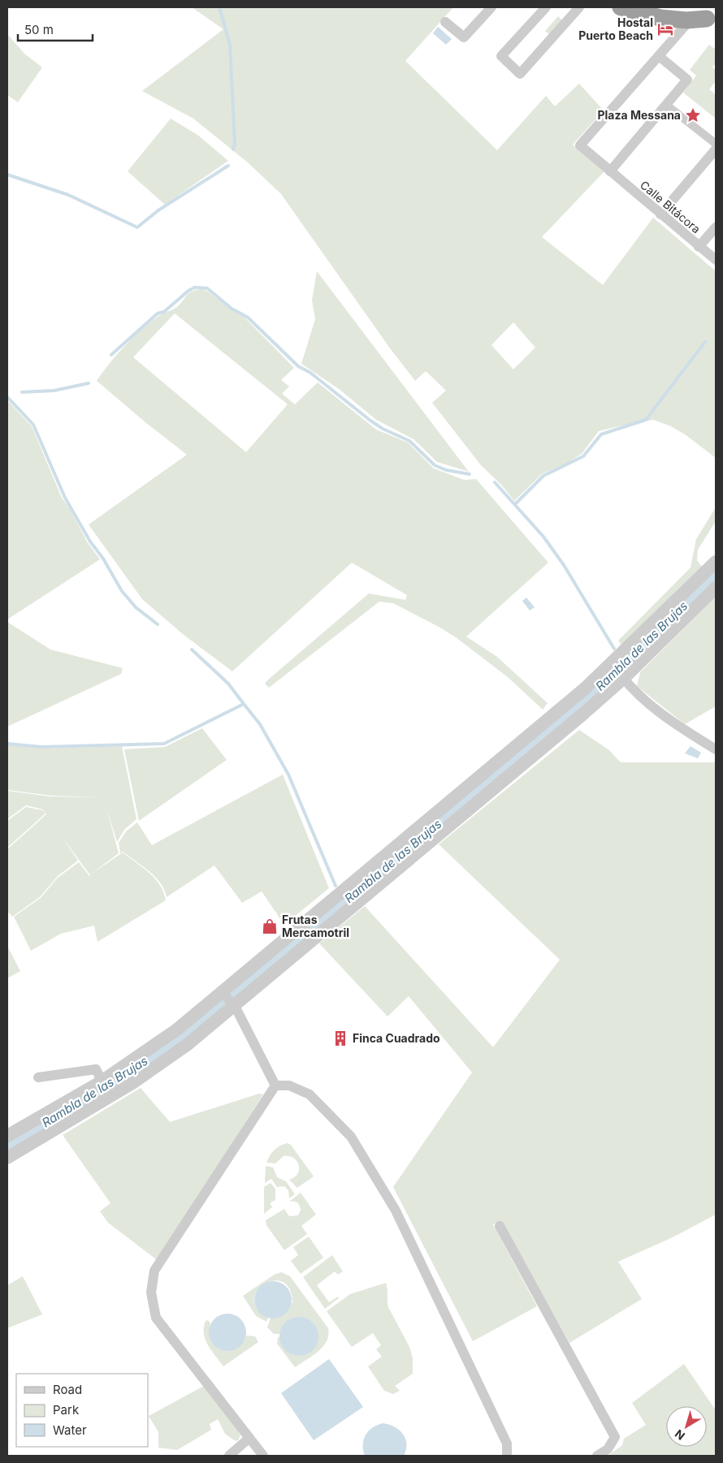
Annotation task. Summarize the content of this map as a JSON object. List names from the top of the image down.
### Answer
{
  "streets": {
    "street": ["Calle Bitácora"]
  },
  "water": ["Rambla de las Brujas"],
  "places": {
    "hotel": ["Hostal Puerto Beach"],
    "place": ["Plaza Messana"],
    "shop": ["Frutas Mercamotril"],
    "building": ["Finca Cuadrado"]
  },
  "legend": ["Road", "Park", "Water"],
  "scale_bar": "50 m",
  "north": "bottom left"
}
